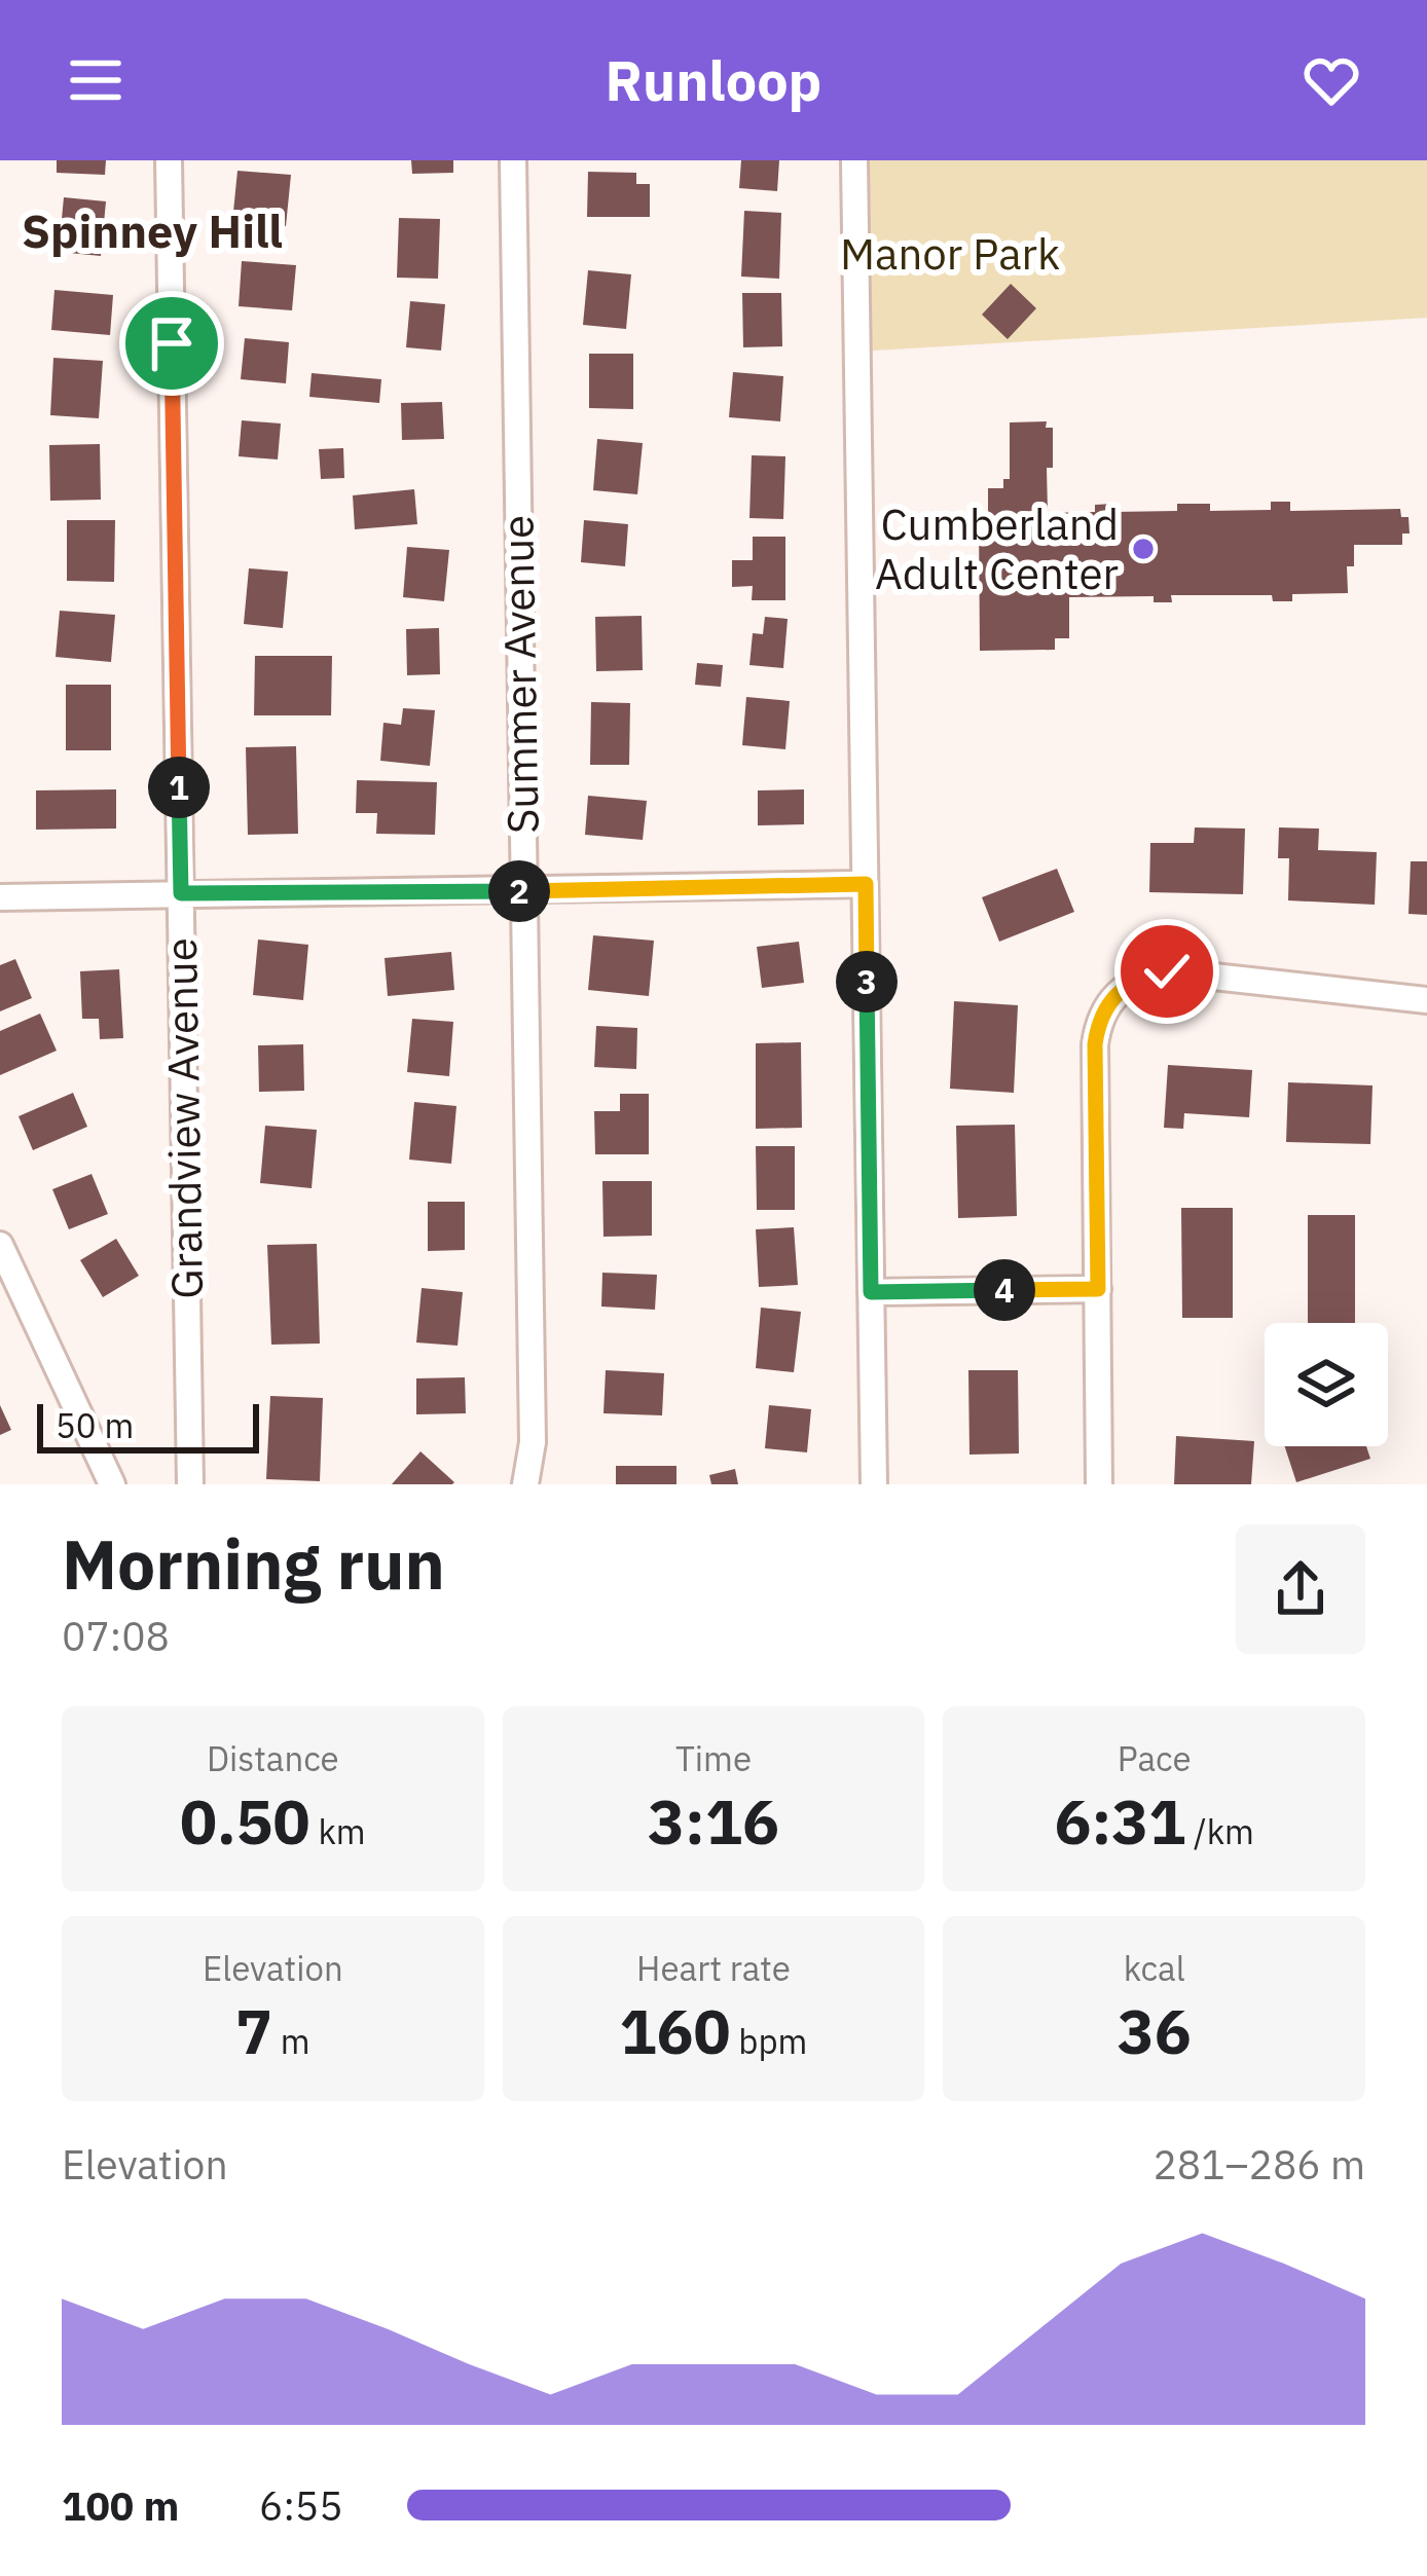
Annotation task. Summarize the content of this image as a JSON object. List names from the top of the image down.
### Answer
{
  "streets": {
    "street": ["Summer Avenue", "Grandview Avenue"]
  },
  "districts": ["Spinney Hill"],
  "parks": ["Manor Park"],
  "places": ["Cumberland Adult Center"],
  "scale_bar": "50 m",
  "page": {
    "header": "Runloop",
    "pins": [
      "1",
      "2",
      "3",
      "4"
    ],
    "scale": "50 m",
    "heading": ["Morning run", "07:08"],
    "stats": [
      ["Distance", "0.50 km"],
      ["Time", "3:16"],
      ["Pace", "6:31 /km"],
      ["Elevation", "7 m"],
      ["Heart rate", "160 bpm"],
      ["kcal", "36"]
    ],
    "chart": ["Elevation", "281–286 m"],
    "list": [
      {
        "name": "100 m",
        "note": "6:55"
      }
    ]
  }
}
